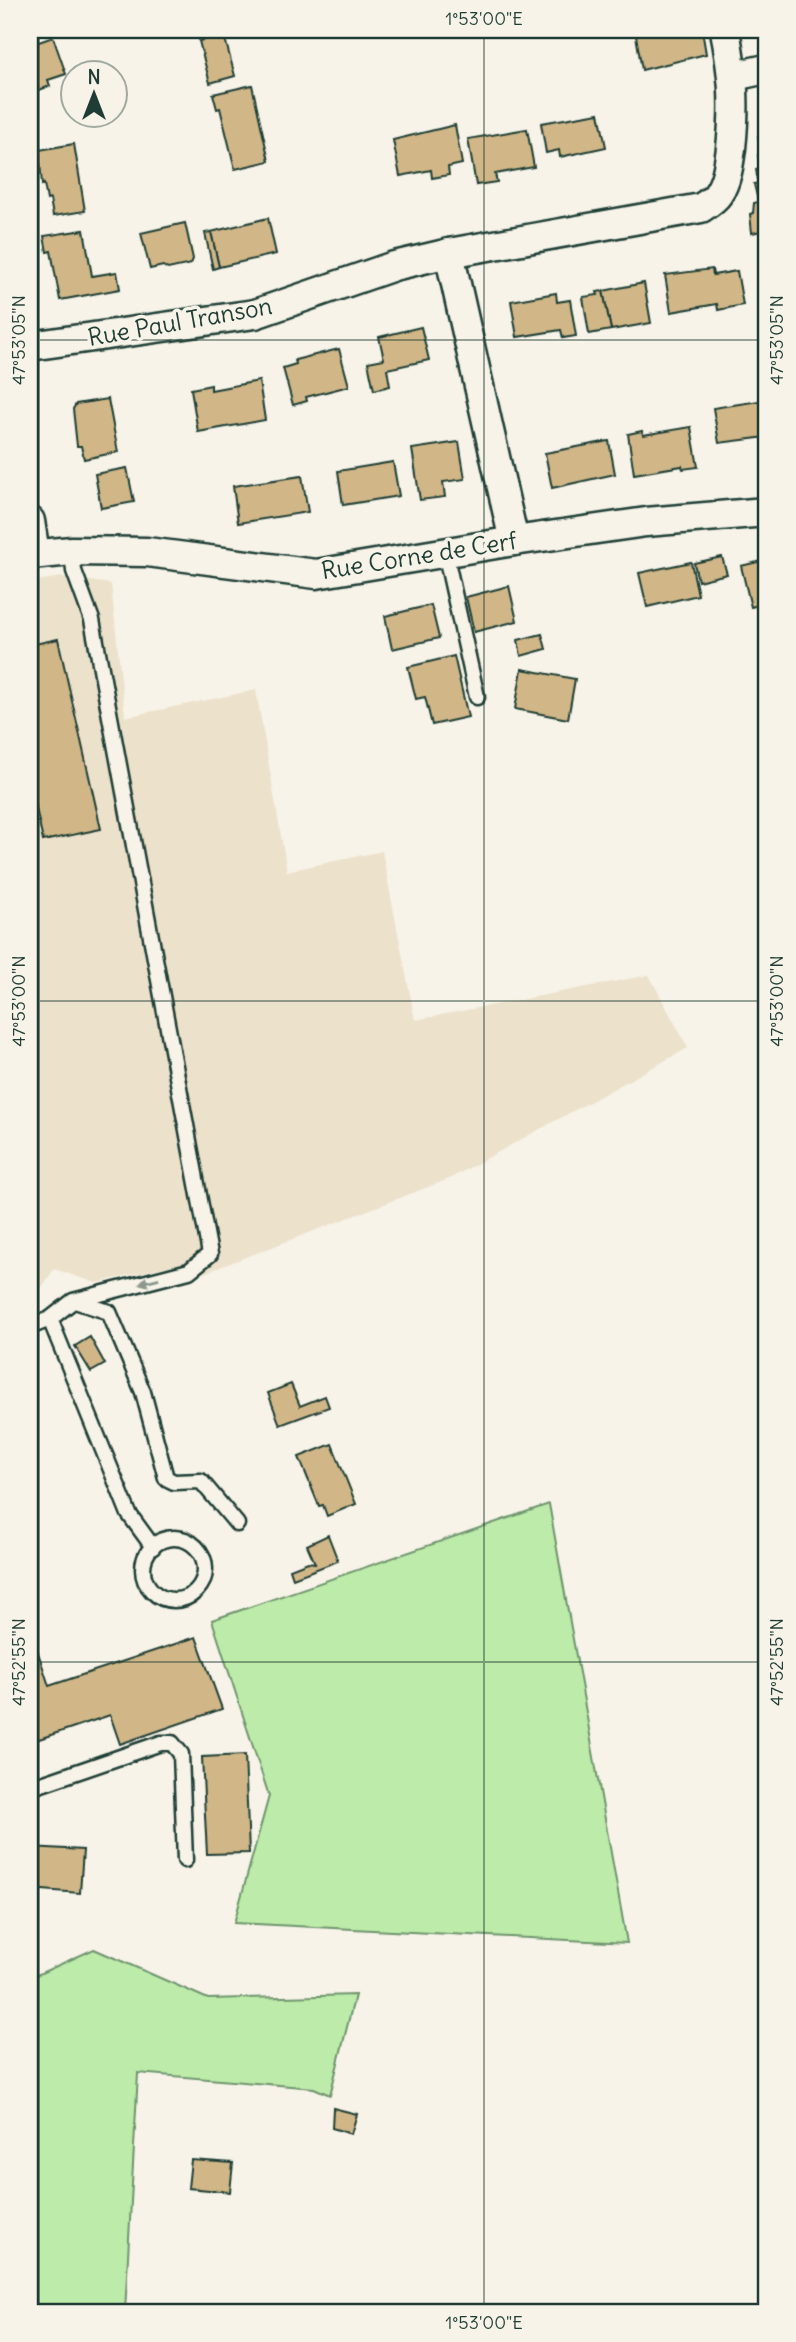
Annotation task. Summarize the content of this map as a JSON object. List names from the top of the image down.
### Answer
{
  "streets": {
    "street": ["Rue Paul Transon", "Rue Corne de Cerf"]
  },
  "north": "top",
  "coordinates": [
    "1°53'00\"E",
    "47°53'05\"N",
    "47°53'00\"N",
    "47°52'55\"N"
  ]
}
